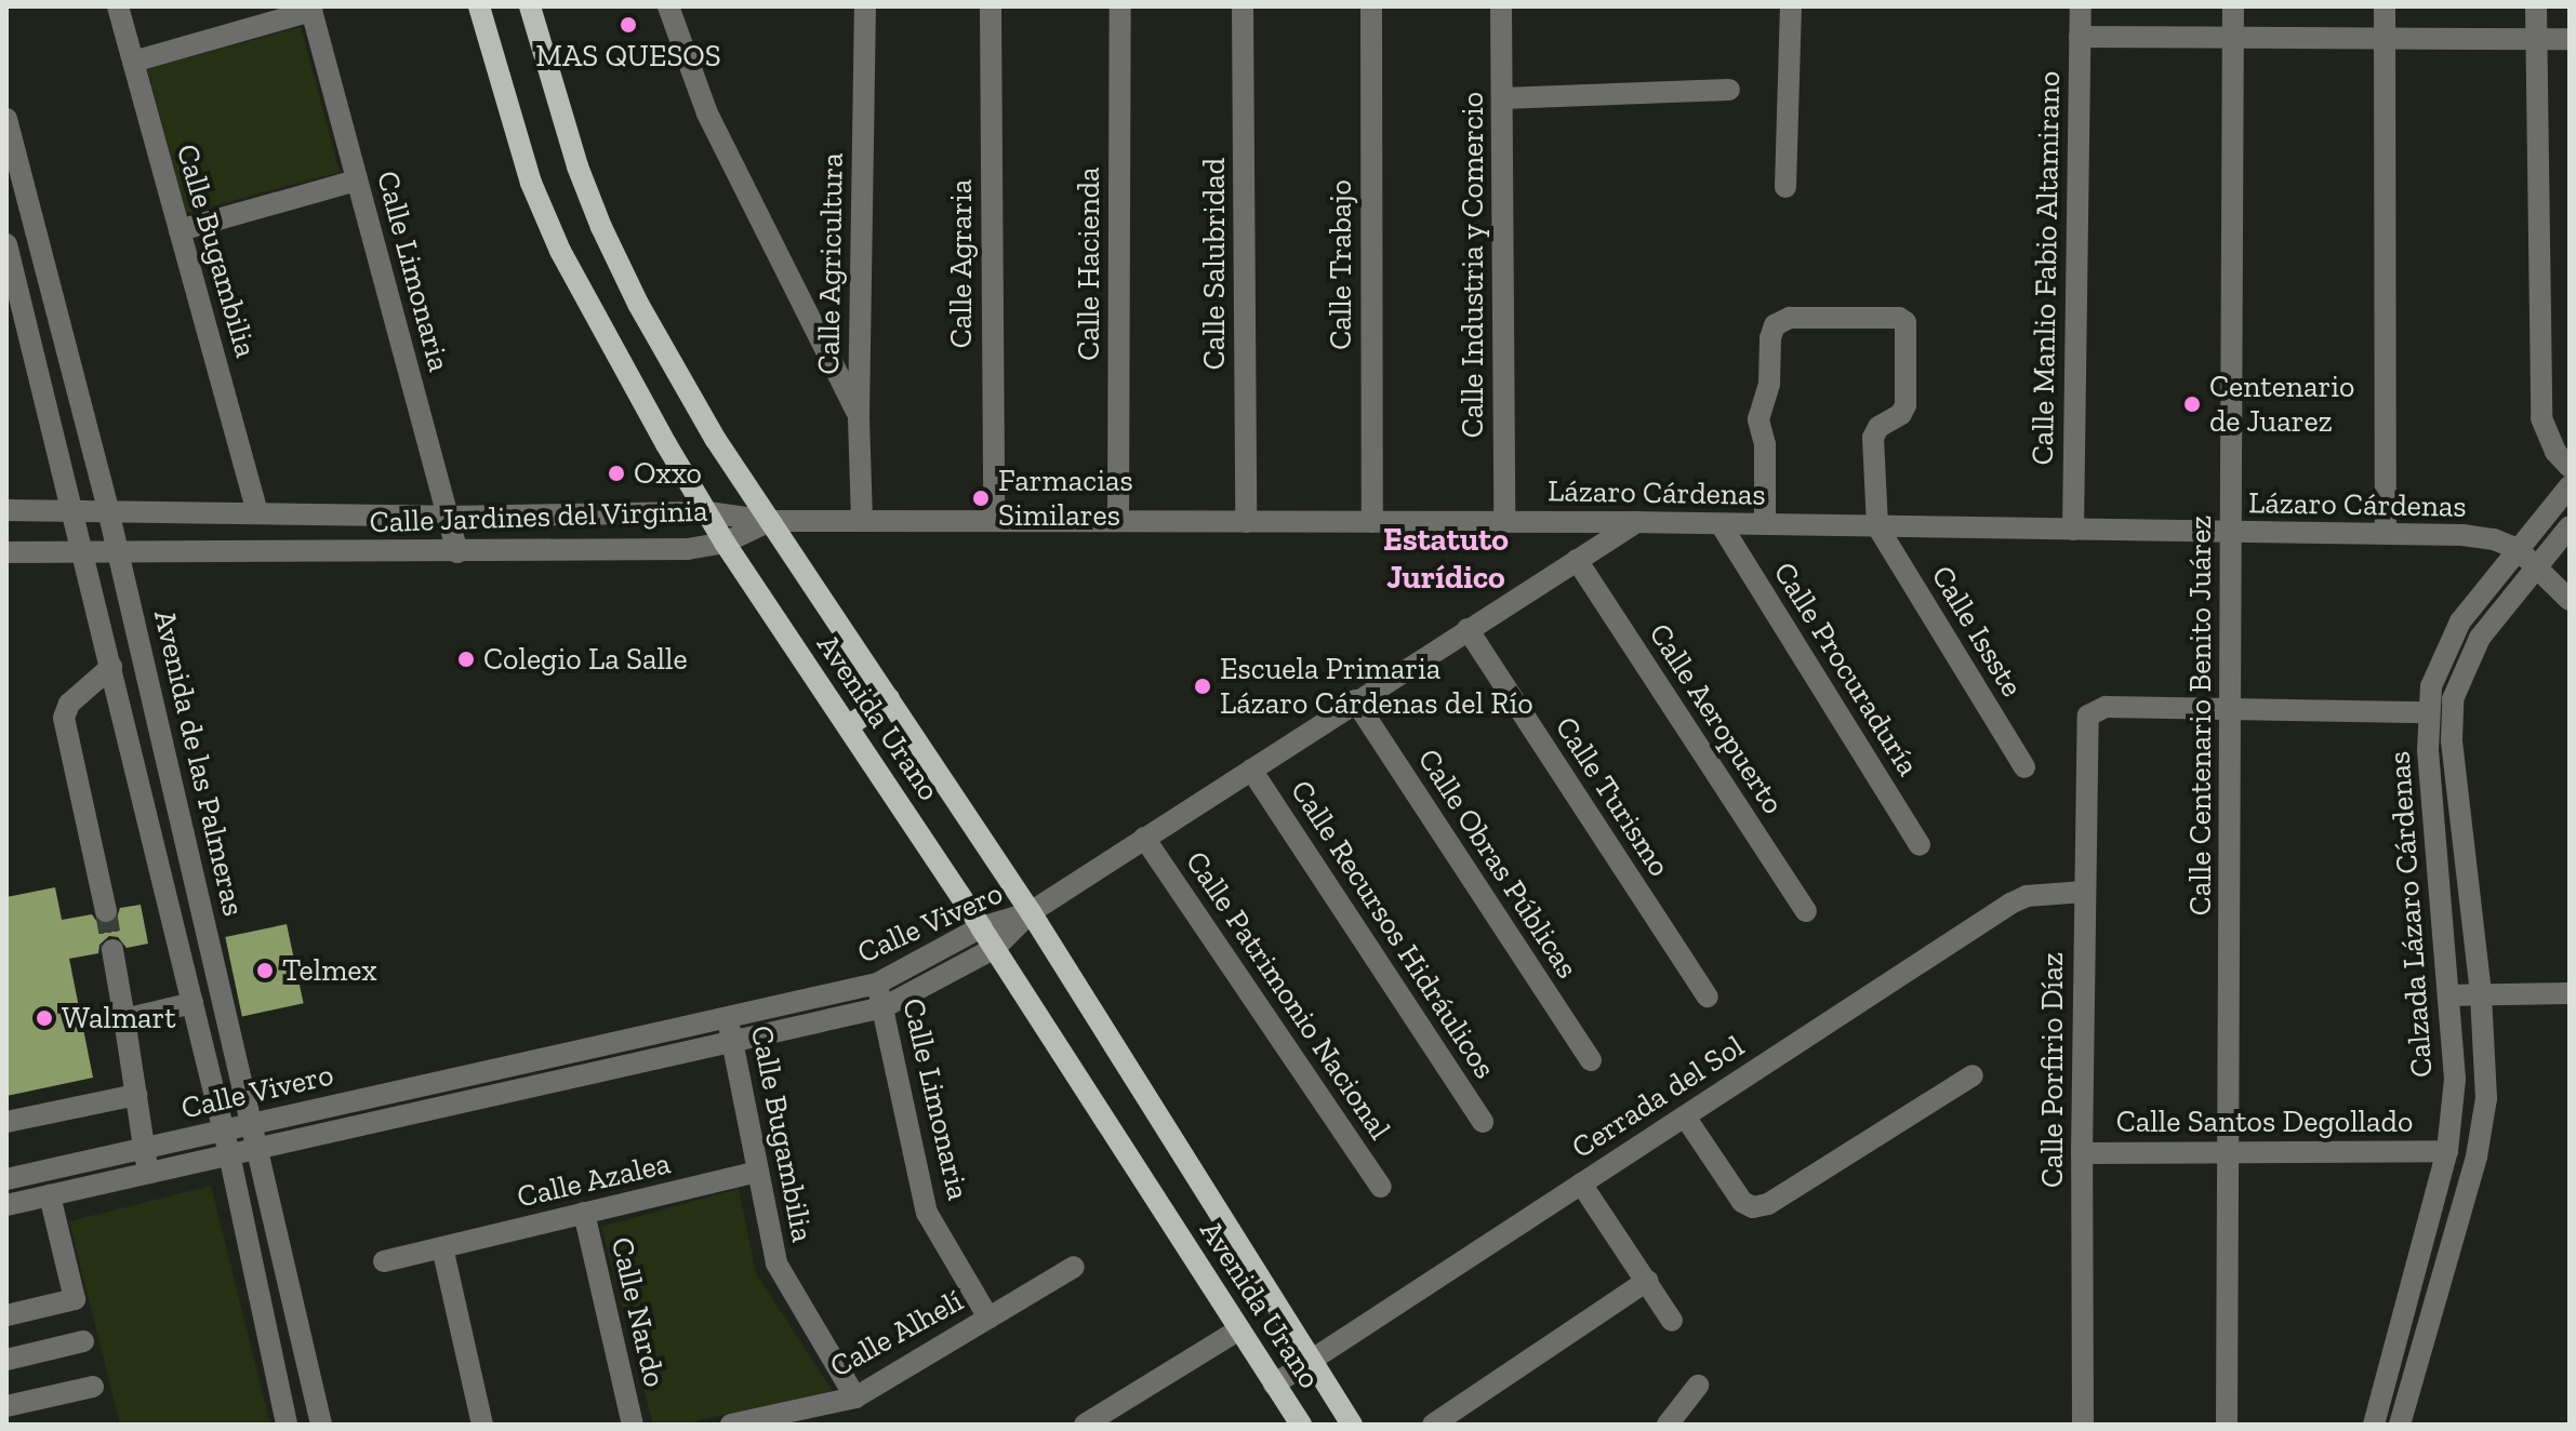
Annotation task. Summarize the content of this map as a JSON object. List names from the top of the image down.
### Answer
{
  "streets": {
    "main road": ["Avenida Urano"],
    "street": [
      "Calle Bugambilia",
      "Calle Agricultura",
      "Calle Agraria",
      "Calle Hacienda",
      "Calle Salubridad",
      "Calle Trabajo",
      "Calle Industria y Comercio",
      "Calle Manlio Fabio Altamirano",
      "Calle Limonaria",
      "Lázaro Cárdenas",
      "Calle Jardines del Virginia",
      "Calle Issste",
      "Calle Procuraduría",
      "Calle Centenario Benito Juárez",
      "Calle Aeropuerto",
      "Avenida de las Palmeras",
      "Calle Turismo",
      "Calle Obras Públicas",
      "Calzada Lázaro Cárdenas",
      "Calle Vivero",
      "Calle Recursos Hidráulicos",
      "Calle Patrimonio Nacional",
      "Calle Porfirio Díaz",
      "Cerrada del Sol",
      "Calle Santos Degollado",
      "Calle Azalea",
      "Calle Nardo",
      "Calle Alhelí"
    ]
  },
  "crossings": [
    ["Calle Bugambilia", "Calle Jardines del Virginia"],
    ["Calle Bugambilia", "Calle Vivero"],
    ["Calle Bugambilia", "Calle Azalea"],
    ["Calle Bugambilia", "Calle Alhelí"],
    ["Calle Agricultura", "Lázaro Cárdenas"],
    ["Calle Agraria", "Lázaro Cárdenas"],
    ["Calle Hacienda", "Lázaro Cárdenas"],
    ["Calle Salubridad", "Lázaro Cárdenas"],
    ["Calle Trabajo", "Lázaro Cárdenas"],
    ["Calle Industria y Comercio", "Lázaro Cárdenas"],
    ["Calle Manlio Fabio Altamirano", "Lázaro Cárdenas"],
    ["Calle Limonaria", "Calle Jardines del Virginia"],
    ["Calle Limonaria", "Calle Vivero"],
    ["Calle Limonaria", "Calle Alhelí"],
    ["Lázaro Cárdenas", "Calle Jardines del Virginia"],
    ["Lázaro Cárdenas", "Calle Issste"],
    ["Lázaro Cárdenas", "Calle Procuraduría"],
    ["Lázaro Cárdenas", "Calle Centenario Benito Juárez"],
    ["Lázaro Cárdenas", "Avenida Urano"],
    ["Lázaro Cárdenas", "Calzada Lázaro Cárdenas"],
    ["Calle Jardines del Virginia", "Avenida Urano"],
    ["Calle Jardines del Virginia", "Avenida de las Palmeras"],
    ["Calle Centenario Benito Juárez", "Calle Porfirio Díaz"],
    ["Calle Centenario Benito Juárez", "Calle Santos Degollado"],
    ["Avenida Urano", "Calle Vivero"],
    ["Avenida Urano", "Cerrada del Sol"],
    ["Avenida de las Palmeras", "Calle Vivero"],
    ["Calzada Lázaro Cárdenas", "Calle Santos Degollado"],
    ["Calle Porfirio Díaz", "Cerrada del Sol"],
    ["Calle Porfirio Díaz", "Calle Santos Degollado"],
    ["Calle Azalea", "Calle Nardo"]
  ],
  "districts": ["Estatuto Jurídico"],
  "places": [
    "MAS QUESOS",
    "Centenario de Juarez",
    "Oxxo",
    "Farmacias Similares",
    "Colegio La Salle",
    "Escuela Primaria Lázaro Cárdenas del Río",
    "Telmex",
    "Walmart"
  ]
}
